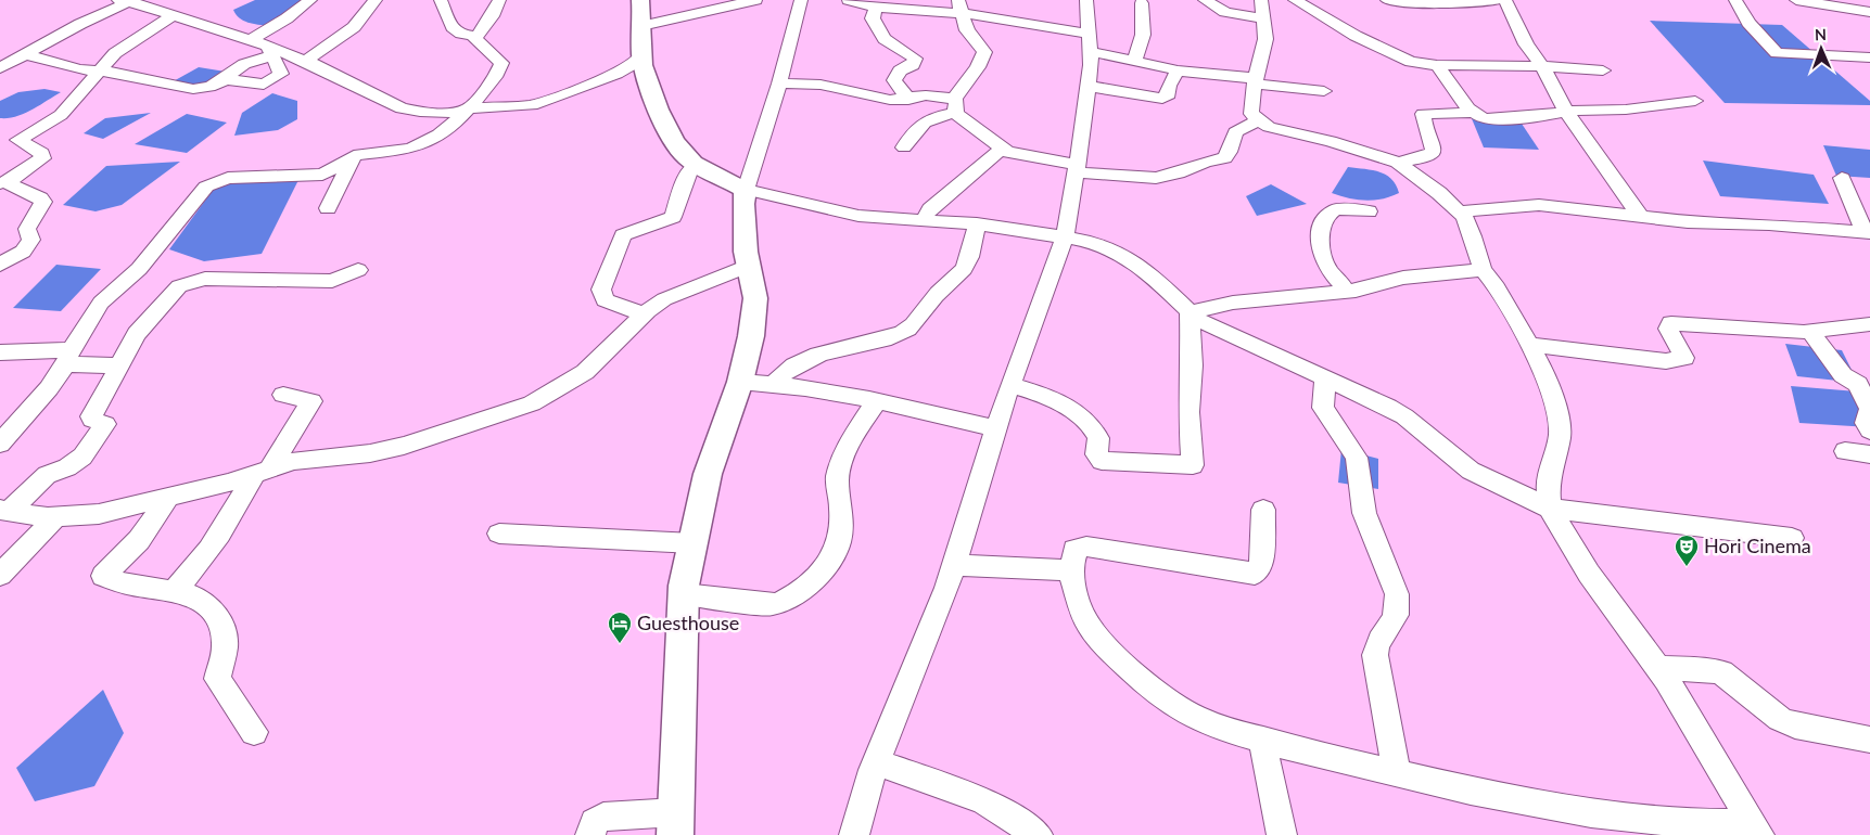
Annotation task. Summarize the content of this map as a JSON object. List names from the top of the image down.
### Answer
{
  "places": {
    "theatre": ["Hori Cinema"],
    "hotel": ["Guesthouse"]
  },
  "north": "top"
}
